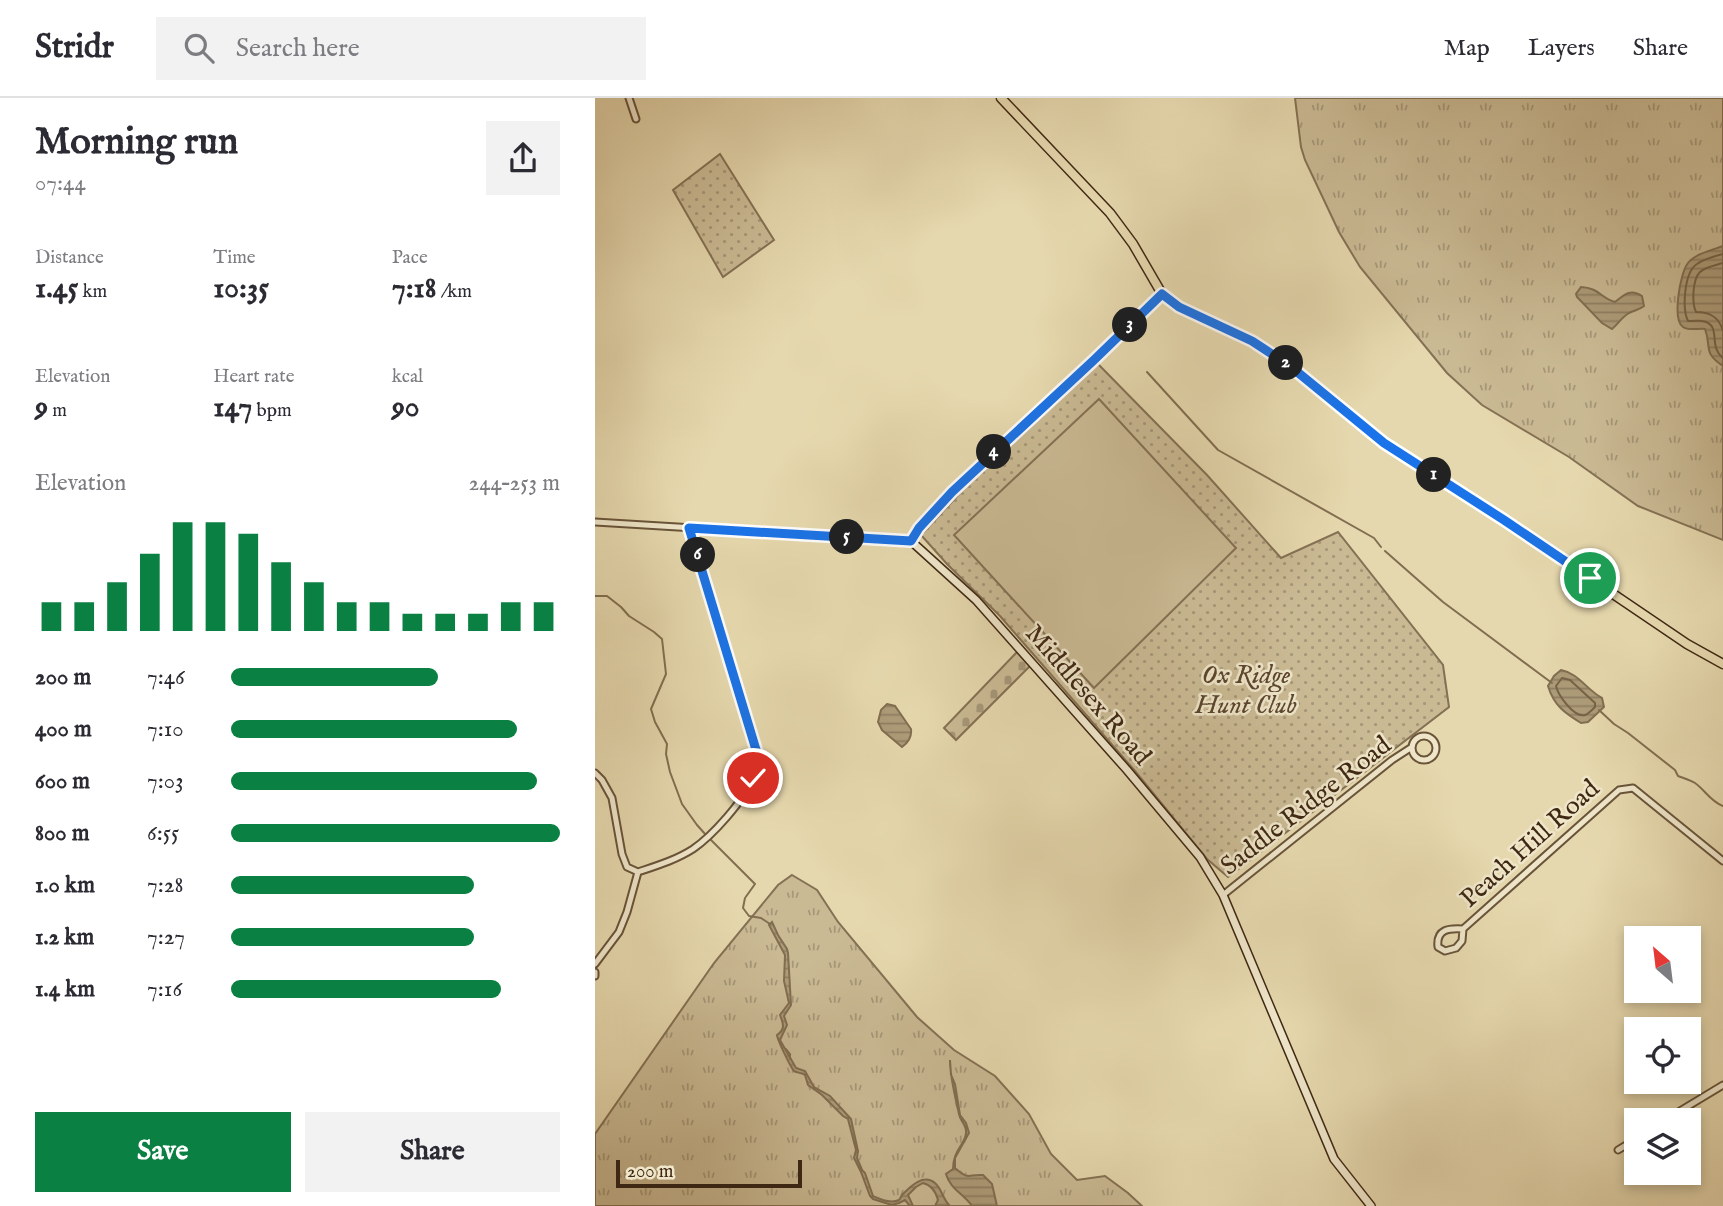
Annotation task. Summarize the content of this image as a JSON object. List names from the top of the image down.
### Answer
{
  "streets": {
    "main road": ["Middlesex Road"],
    "street": ["Saddle Ridge Road", "Peach Hill Road"]
  },
  "crossings": [
    ["Middlesex Road", "Saddle Ridge Road"]
  ],
  "parks": ["Ox Ridge Hunt Club"],
  "scale_bar": "200 m",
  "north": "top left",
  "page": {
    "header": "Stridr",
    "search": "Search here",
    "nav": ["Map", "Layers", "Share"],
    "heading": ["Morning run", "07:44"],
    "stats": [
      ["Distance", "1.45 km"],
      ["Time", "10:35"],
      ["Pace", "7:18 /km"],
      ["Elevation", "9 m"],
      ["Heart rate", "147 bpm"],
      ["kcal", "90"]
    ],
    "pins": [
      "3",
      "2",
      "4",
      "1",
      "5",
      "6"
    ],
    "chart": ["Elevation", "244–253 m"],
    "list": [
      {
        "name": "200 m",
        "note": "7:46"
      },
      {
        "name": "400 m",
        "note": "7:10"
      },
      {
        "name": "600 m",
        "note": "7:03"
      },
      {
        "name": "800 m",
        "note": "6:55"
      },
      {
        "name": "1.0 km",
        "note": "7:28"
      },
      {
        "name": "1.2 km",
        "note": "7:27"
      },
      {
        "name": "1.4 km",
        "note": "7:16"
      }
    ],
    "buttons": ["Save", "Share"],
    "scale": "200 m"
  }
}
